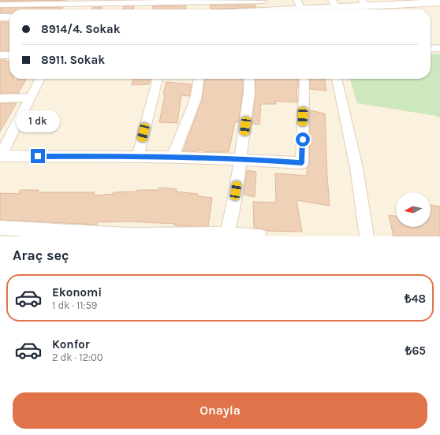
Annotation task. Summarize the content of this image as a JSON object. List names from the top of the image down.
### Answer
{
  "north": "left",
  "page": {
    "banner": ["8914/4. Sokak", "8911. Sokak"],
    "bubble": "1 dk",
    "heading": "Araç seç",
    "list": [
      {
        "name": "Ekonomi",
        "note": "1 dk · 11:59",
        "value": "₺48"
      },
      {
        "name": "Konfor",
        "note": "2 dk · 12:00",
        "value": "₺65"
      }
    ],
    "buttons": "Onayla"
  }
}
